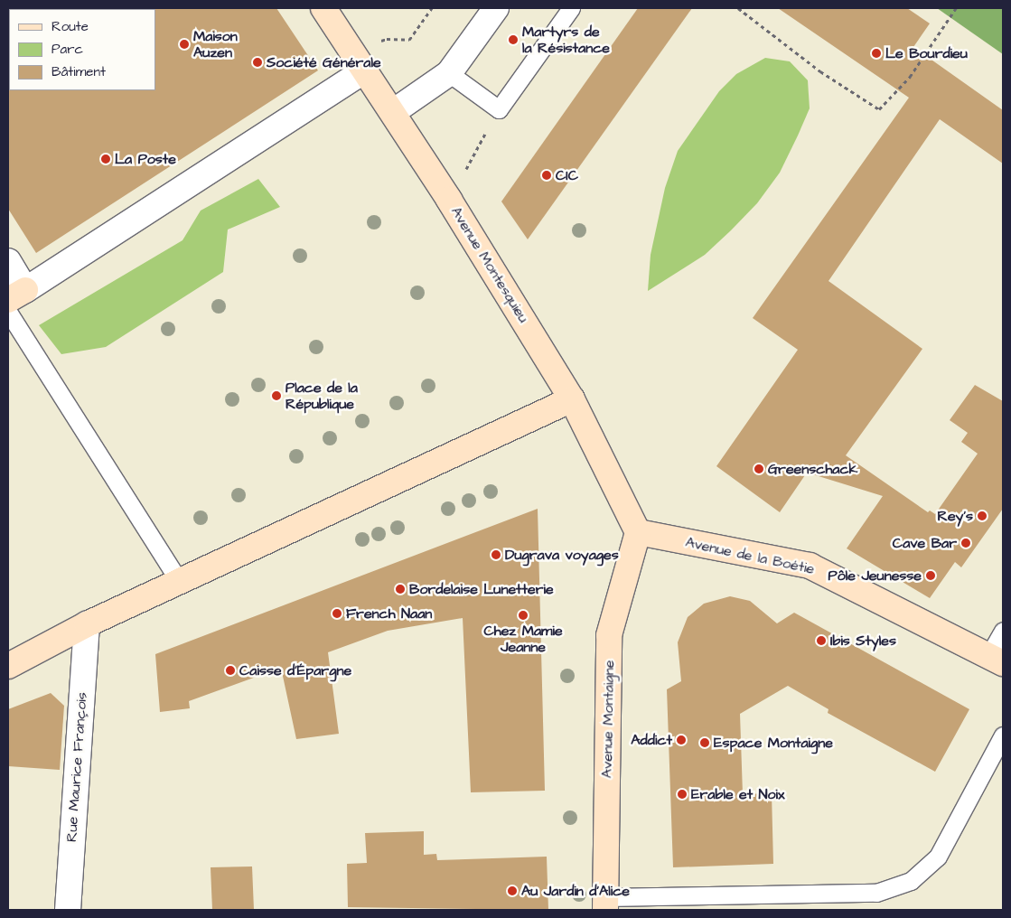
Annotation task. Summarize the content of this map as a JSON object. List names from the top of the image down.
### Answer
{
  "streets": {
    "main road": ["Avenue Montesquieu", "Avenue de la Boétie", "Avenue Montaigne"],
    "street": ["Rue Maurice François"]
  },
  "crossings": [
    ["Avenue Montesquieu", "Avenue de la Boétie"],
    ["Avenue Montesquieu", "Avenue Montaigne"],
    ["Avenue de la Boétie", "Avenue Montaigne"]
  ],
  "places": [
    "Martyrs de la Résistance",
    "Maison Auzen",
    "Le Bourdieu",
    "Société Générale",
    "La Poste",
    "CIC",
    "Place de la République",
    "Greenschack",
    "Rey's",
    "Cave Bar",
    "Dugrava voyages",
    "Pôle Jeunesse",
    "Bordelaise Lunetterie",
    "French Naan",
    "Chez Mamie Jeanne",
    "Ibis Styles",
    "Caisse d'Épargne",
    "Addict",
    "Espace Montaigne",
    "Erable et Noix",
    "Au Jardin d'Alice"
  ],
  "legend": ["Route", "Parc", "Bâtiment"]
}
